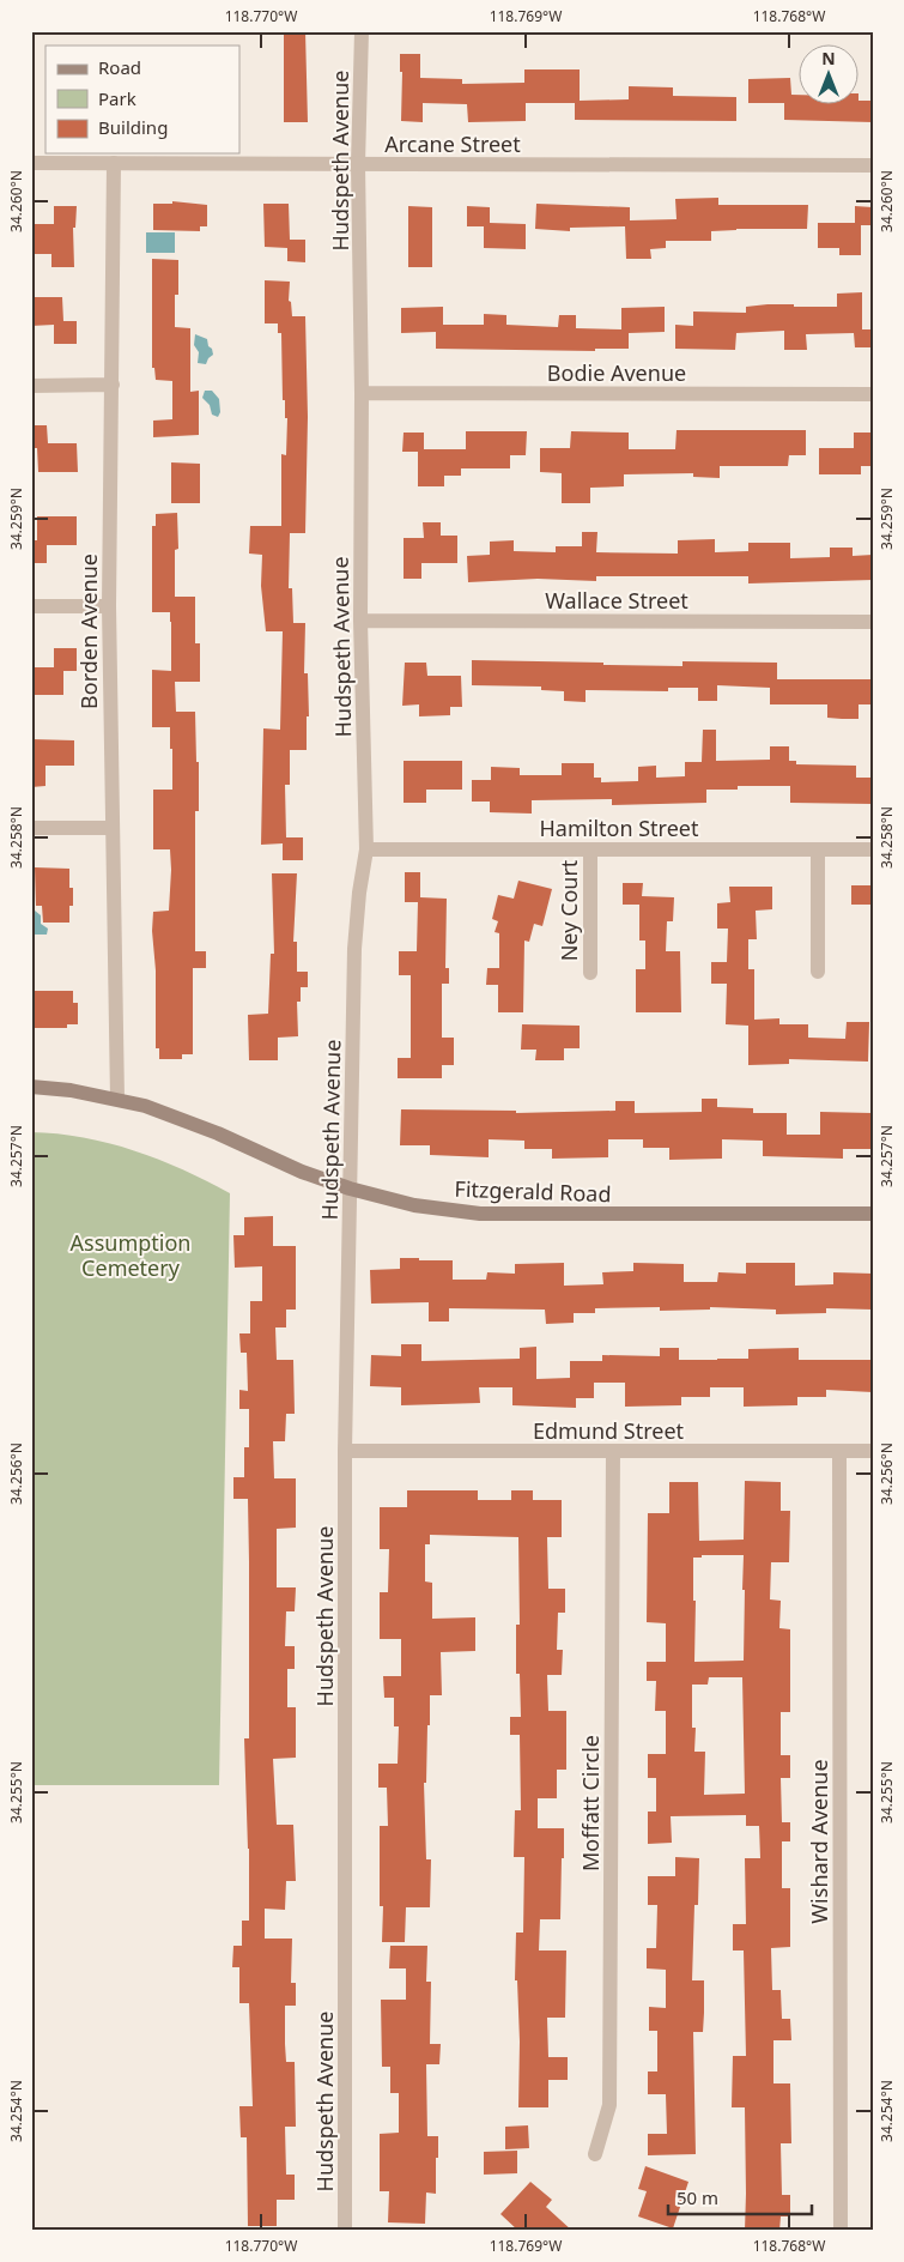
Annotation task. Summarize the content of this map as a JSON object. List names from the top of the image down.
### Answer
{
  "streets": {
    "main road": ["Fitzgerald Road"],
    "street": [
      "Arcane Street",
      "Hudspeth Avenue",
      "Bodie Avenue",
      "Wallace Street",
      "Borden Avenue",
      "Hamilton Street",
      "Ney Court",
      "Edmund Street",
      "Moffatt Circle",
      "Wishard Avenue"
    ]
  },
  "crossings": [
    ["Arcane Street", "Hudspeth Avenue"],
    ["Arcane Street", "Borden Avenue"],
    ["Hudspeth Avenue", "Bodie Avenue"],
    ["Hudspeth Avenue", "Wallace Street"],
    ["Hudspeth Avenue", "Hamilton Street"],
    ["Hudspeth Avenue", "Fitzgerald Road"],
    ["Hudspeth Avenue", "Edmund Street"],
    ["Borden Avenue", "Fitzgerald Road"],
    ["Hamilton Street", "Ney Court"],
    ["Edmund Street", "Moffatt Circle"],
    ["Edmund Street", "Wishard Avenue"]
  ],
  "parks": ["Assumption Cemetery"],
  "legend": ["Road", "Park", "Building"],
  "scale_bar": "50 m",
  "north": "top",
  "coordinates": [
    "118.770°W",
    "118.769°W",
    "118.768°W",
    "34.260°N",
    "34.259°N",
    "34.258°N",
    "34.257°N",
    "34.256°N",
    "34.255°N",
    "34.254°N"
  ]
}
